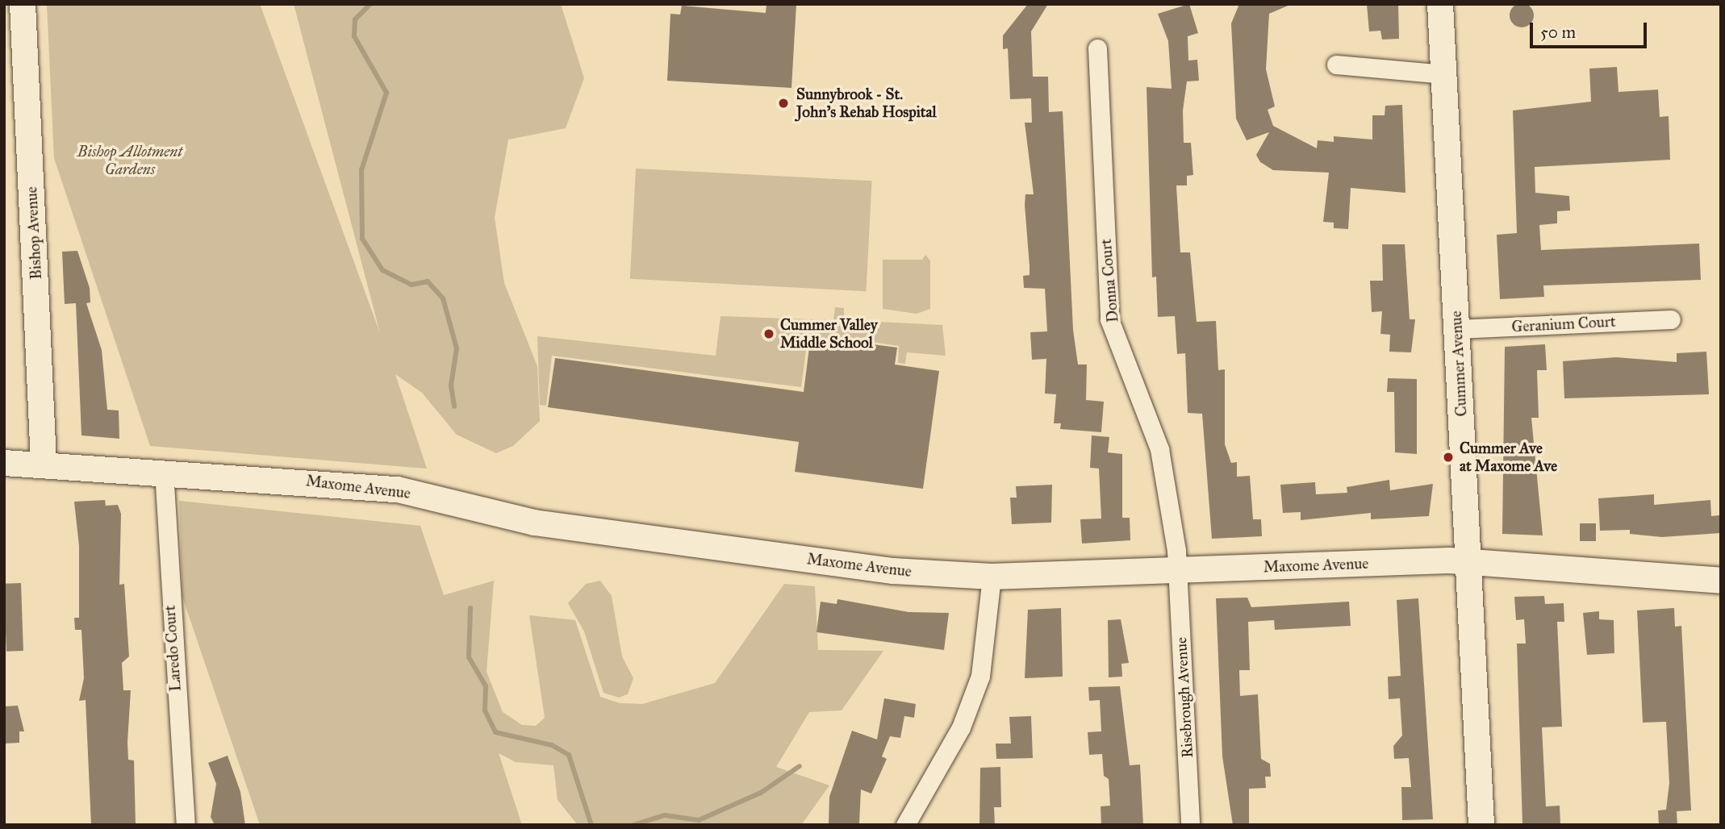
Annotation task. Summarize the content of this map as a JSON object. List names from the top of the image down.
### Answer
{
  "streets": {
    "street": [
      "Bishop Avenue",
      "Donna Court",
      "Geranium Court",
      "Cummer Avenue",
      "Maxome Avenue",
      "Laredo Court",
      "Risebrough Avenue"
    ]
  },
  "crossings": [
    ["Bishop Avenue", "Maxome Avenue"],
    ["Donna Court", "Maxome Avenue"],
    ["Donna Court", "Risebrough Avenue"],
    ["Geranium Court", "Cummer Avenue"],
    ["Cummer Avenue", "Maxome Avenue"],
    ["Maxome Avenue", "Laredo Court"],
    ["Maxome Avenue", "Risebrough Avenue"]
  ],
  "parks": ["Bishop Allotment Gardens"],
  "places": ["Sunnybrook - St. John's Rehab Hospital", "Cummer Valley Middle School", "Cummer Ave at Maxome Ave"],
  "scale_bar": "50 m"
}
